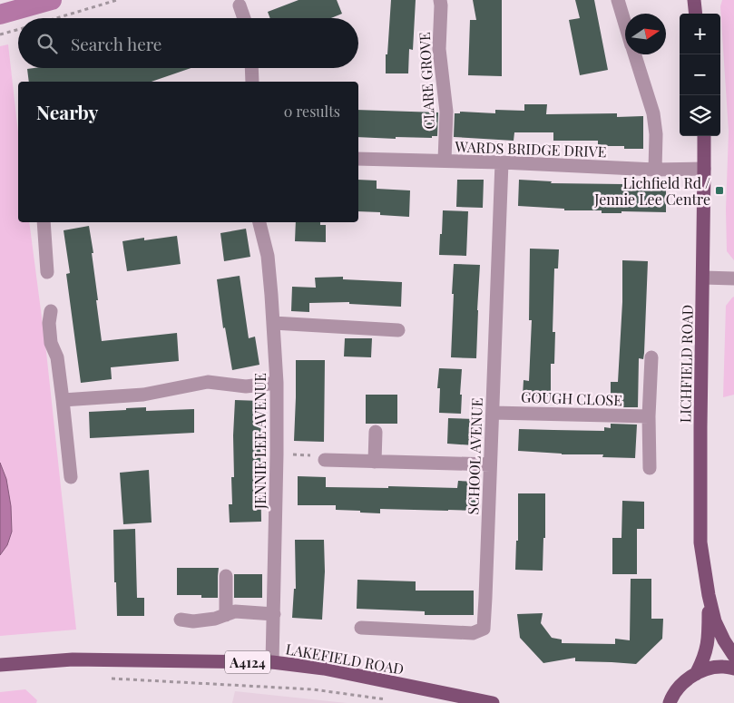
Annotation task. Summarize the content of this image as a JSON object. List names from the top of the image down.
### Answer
{
  "streets": {
    "main road": ["LICHFIELD ROAD", "LAKEFIELD ROAD", "A4124"],
    "street": [
      "CLARE GROVE",
      "WARDS BRIDGE DRIVE",
      "GOUGH CLOSE",
      "JENNIE LEE AVENUE",
      "SCHOOL AVENUE"
    ]
  },
  "crossings": [
    ["CLARE GROVE", "WARDS BRIDGE DRIVE"],
    ["WARDS BRIDGE DRIVE", "LICHFIELD ROAD"],
    ["WARDS BRIDGE DRIVE", "SCHOOL AVENUE"],
    ["GOUGH CLOSE", "SCHOOL AVENUE"],
    ["JENNIE LEE AVENUE", "LAKEFIELD ROAD"]
  ],
  "places": {
    "transit": ["Lichfield Rd / Jennie Lee Centre"]
  },
  "north": "right",
  "page": {
    "map_buttons": ["+", "−"],
    "search": "Search here",
    "heading": ["Nearby", "0 results"]
  }
}
